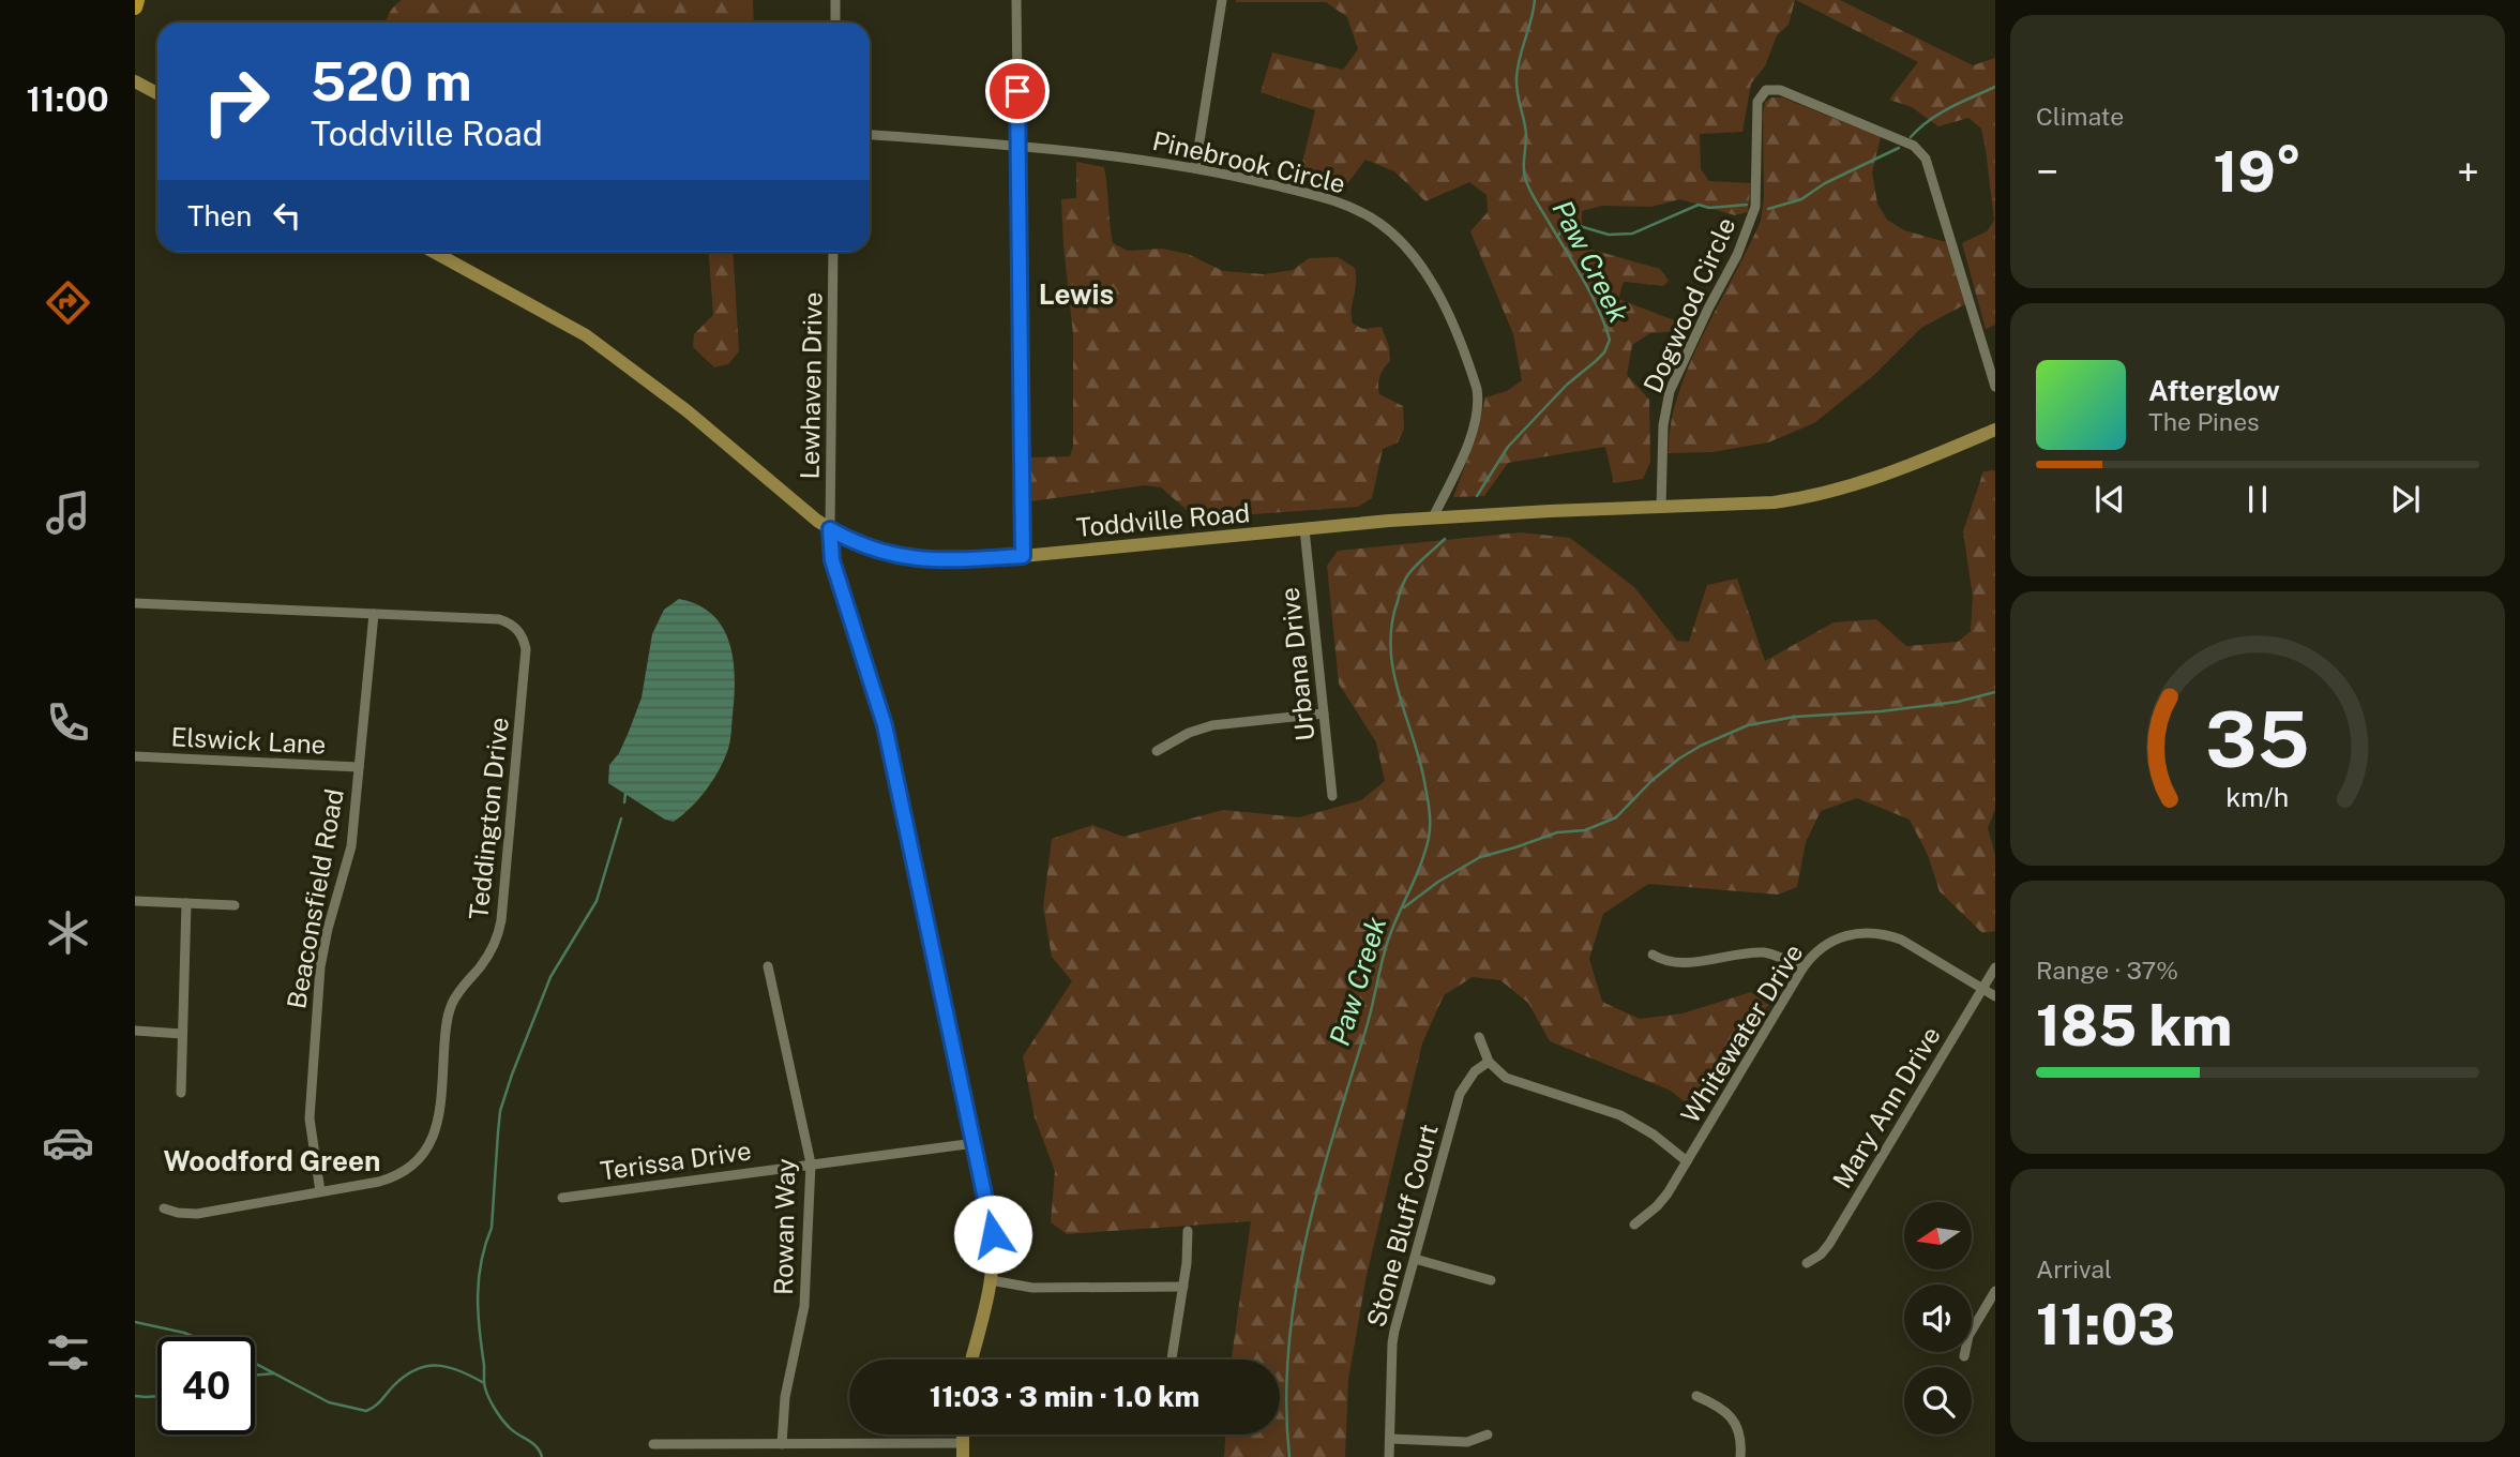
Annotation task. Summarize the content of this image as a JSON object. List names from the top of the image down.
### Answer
{
  "streets": {
    "street": [
      "Pinebrook Circle",
      "Dogwood Circle",
      "Lewhaven Drive",
      "Toddville Road",
      "Urbana Drive",
      "Elswick Lane",
      "Teddington Drive",
      "Beaconsfield Road",
      "Whitewater Drive",
      "Mary Ann Drive",
      "Terissa Drive",
      "Stone Bluff Court",
      "Rowan Way"
    ]
  },
  "crossings": [
    ["Pinebrook Circle", "Toddville Road"],
    ["Dogwood Circle", "Toddville Road"],
    ["Lewhaven Drive", "Toddville Road"],
    ["Toddville Road", "Urbana Drive"],
    ["Elswick Lane", "Beaconsfield Road"],
    ["Teddington Drive", "Beaconsfield Road"],
    ["Whitewater Drive", "Mary Ann Drive"],
    ["Terissa Drive", "Rowan Way"]
  ],
  "districts": ["Lewis", "Woodford Green"],
  "water": ["Paw Creek"],
  "north": "left",
  "page": {
    "tabs": "11:00",
    "tile": [
      "Climate",
      ["Range · 37%", "185 km"],
      ["Arrival", "11:03"]
    ],
    "turn": ["520 m", "Toddville Road"],
    "heat": ["−", "19°", "+"],
    "then": "Then",
    "song": ["Afterglow", "The Pines"],
    "limit": "40",
    "trip": "11:03 · 3 min · 1.0 km",
    "gauge": ["35", "km/h"]
  }
}
